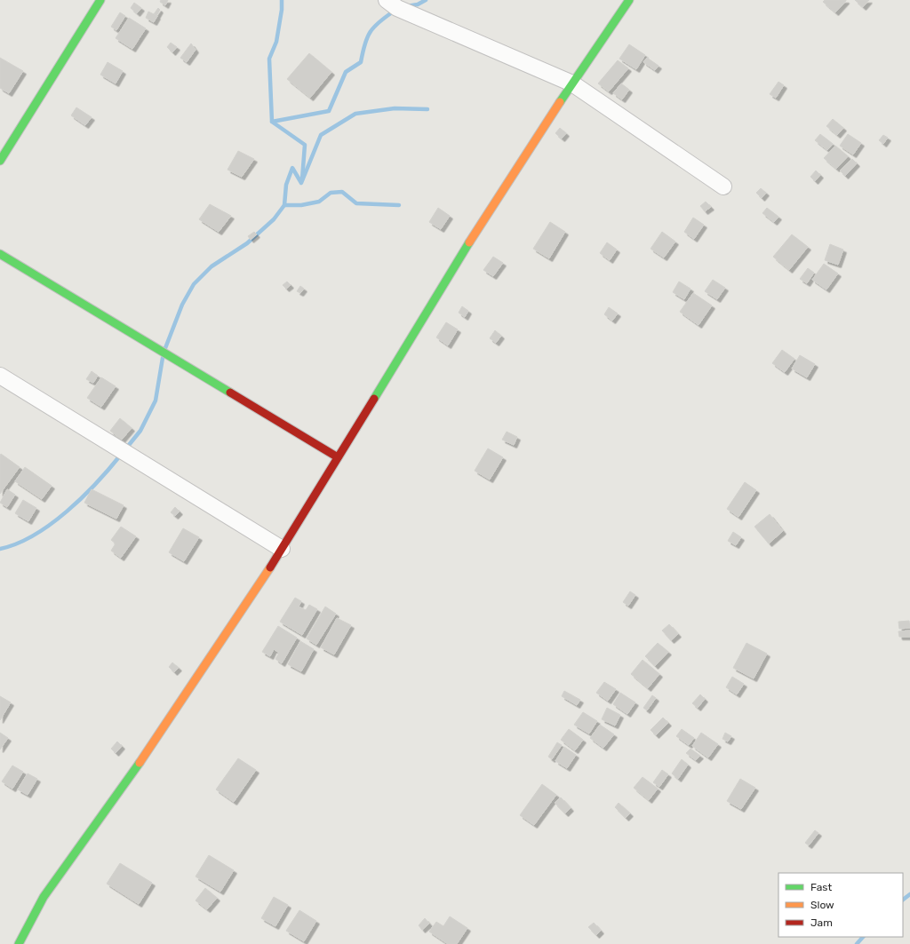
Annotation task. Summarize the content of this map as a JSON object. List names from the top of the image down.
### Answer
{
  "legend": ["Fast", "Slow", "Jam"]
}
